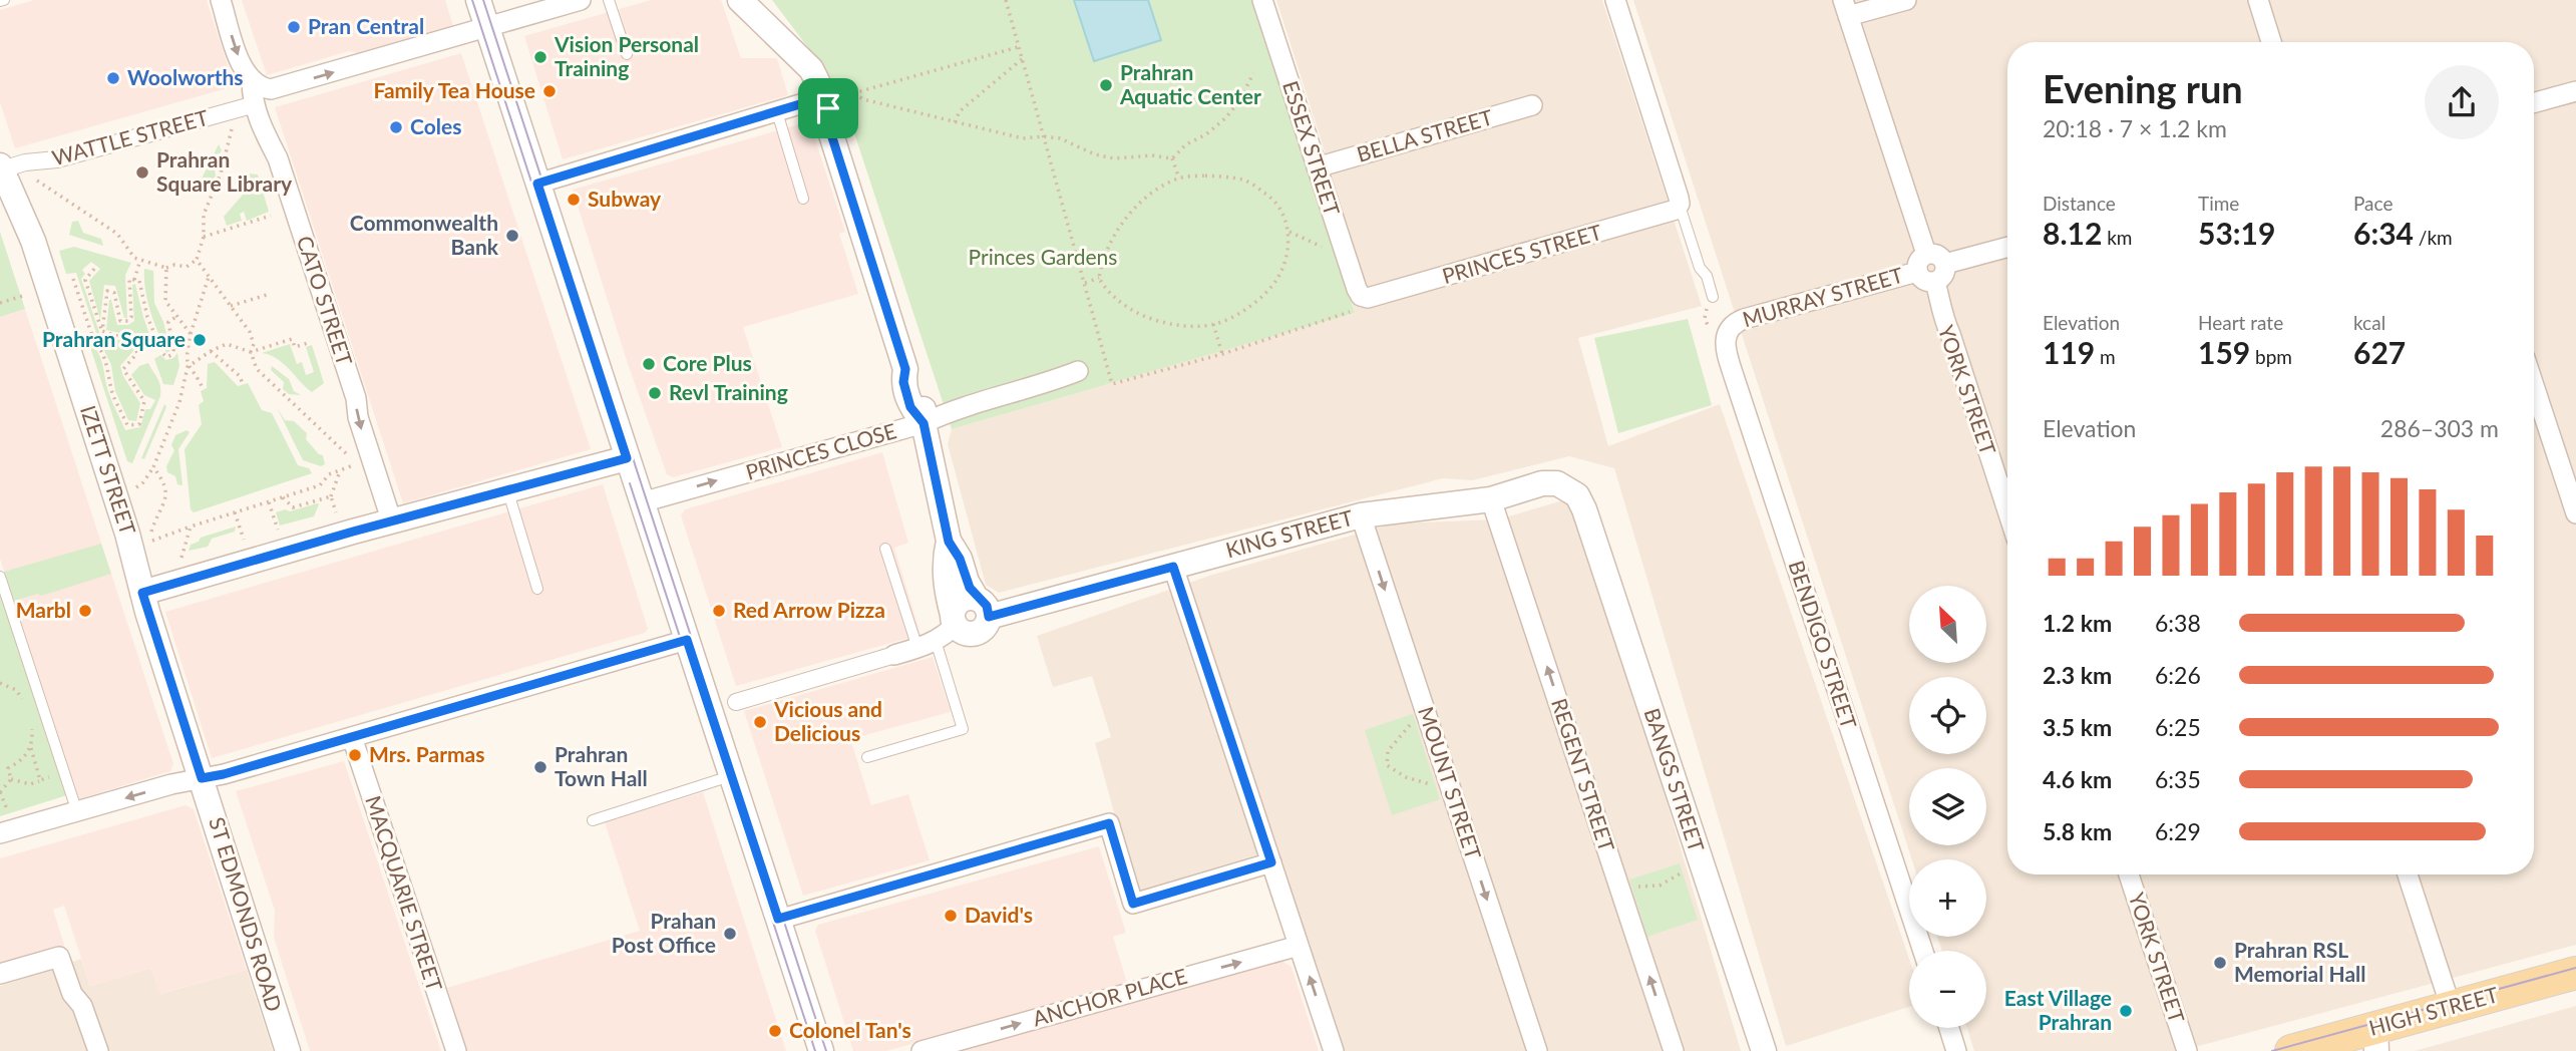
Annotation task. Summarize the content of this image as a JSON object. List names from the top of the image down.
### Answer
{
  "streets": {
    "main road": ["HIGH STREET"],
    "street": [
      "BELLA STREET",
      "WATTLE STREET",
      "ESSEX STREET",
      "PRINCES STREET",
      "MURRAY STREET",
      "CATO STREET",
      "YORK STREET",
      "PRINCES CLOSE",
      "IZETT STREET",
      "KING STREET",
      "BENDIGO STREET",
      "REGENT STREET",
      "BANGS STREET",
      "MOUNT STREET",
      "MACQUARIE STREET",
      "ST EDMONDS ROAD",
      "ANCHOR PLACE"
    ]
  },
  "crossings": [
    ["BELLA STREET", "ESSEX STREET"],
    ["WATTLE STREET", "IZETT STREET"],
    ["ESSEX STREET", "PRINCES STREET"],
    ["MURRAY STREET", "BENDIGO STREET"],
    ["IZETT STREET", "ST EDMONDS ROAD"],
    ["KING STREET", "REGENT STREET"],
    ["KING STREET", "BANGS STREET"],
    ["KING STREET", "MOUNT STREET"]
  ],
  "one_way": [
    "CATO STREET",
    "PRINCES CLOSE",
    "REGENT STREET",
    "MOUNT STREET",
    "ANCHOR PLACE"
  ],
  "parks": ["Princes Gardens"],
  "places": [
    "Pran Central",
    "Vision Personal Training",
    "Woolworths",
    "Prahran Aquatic Center",
    "Family Tea House",
    "Coles",
    "Prahran Square Library",
    "Subway",
    "Commonwealth Bank",
    "Prahran Square",
    "Core Plus",
    "Revl Training",
    "Marbl",
    "Red Arrow Pizza",
    "Vicious and Delicious",
    "Mrs. Parmas",
    "Prahran Town Hall",
    "David's",
    "Prahan Post Office",
    "Prahran RSL Memorial Hall",
    "East Village Prahran",
    "Colonel Tan's"
  ],
  "north": "top left",
  "page": {
    "heading": ["Evening run", "20:18 · 7 × 1.2 km"],
    "stats": [
      ["Distance", "8.12 km"],
      ["Time", "53:19"],
      ["Pace", "6:34 /km"],
      ["Elevation", "119 m"],
      ["Heart rate", "159 bpm"],
      ["kcal", "627"]
    ],
    "chart": ["Elevation", "286–303 m"],
    "map_buttons": ["+", "−"],
    "list": [
      {
        "name": "1.2 km",
        "note": "6:38"
      },
      {
        "name": "2.3 km",
        "note": "6:26"
      },
      {
        "name": "3.5 km",
        "note": "6:25"
      },
      {
        "name": "4.6 km",
        "note": "6:35"
      },
      {
        "name": "5.8 km",
        "note": "6:29"
      }
    ]
  }
}
